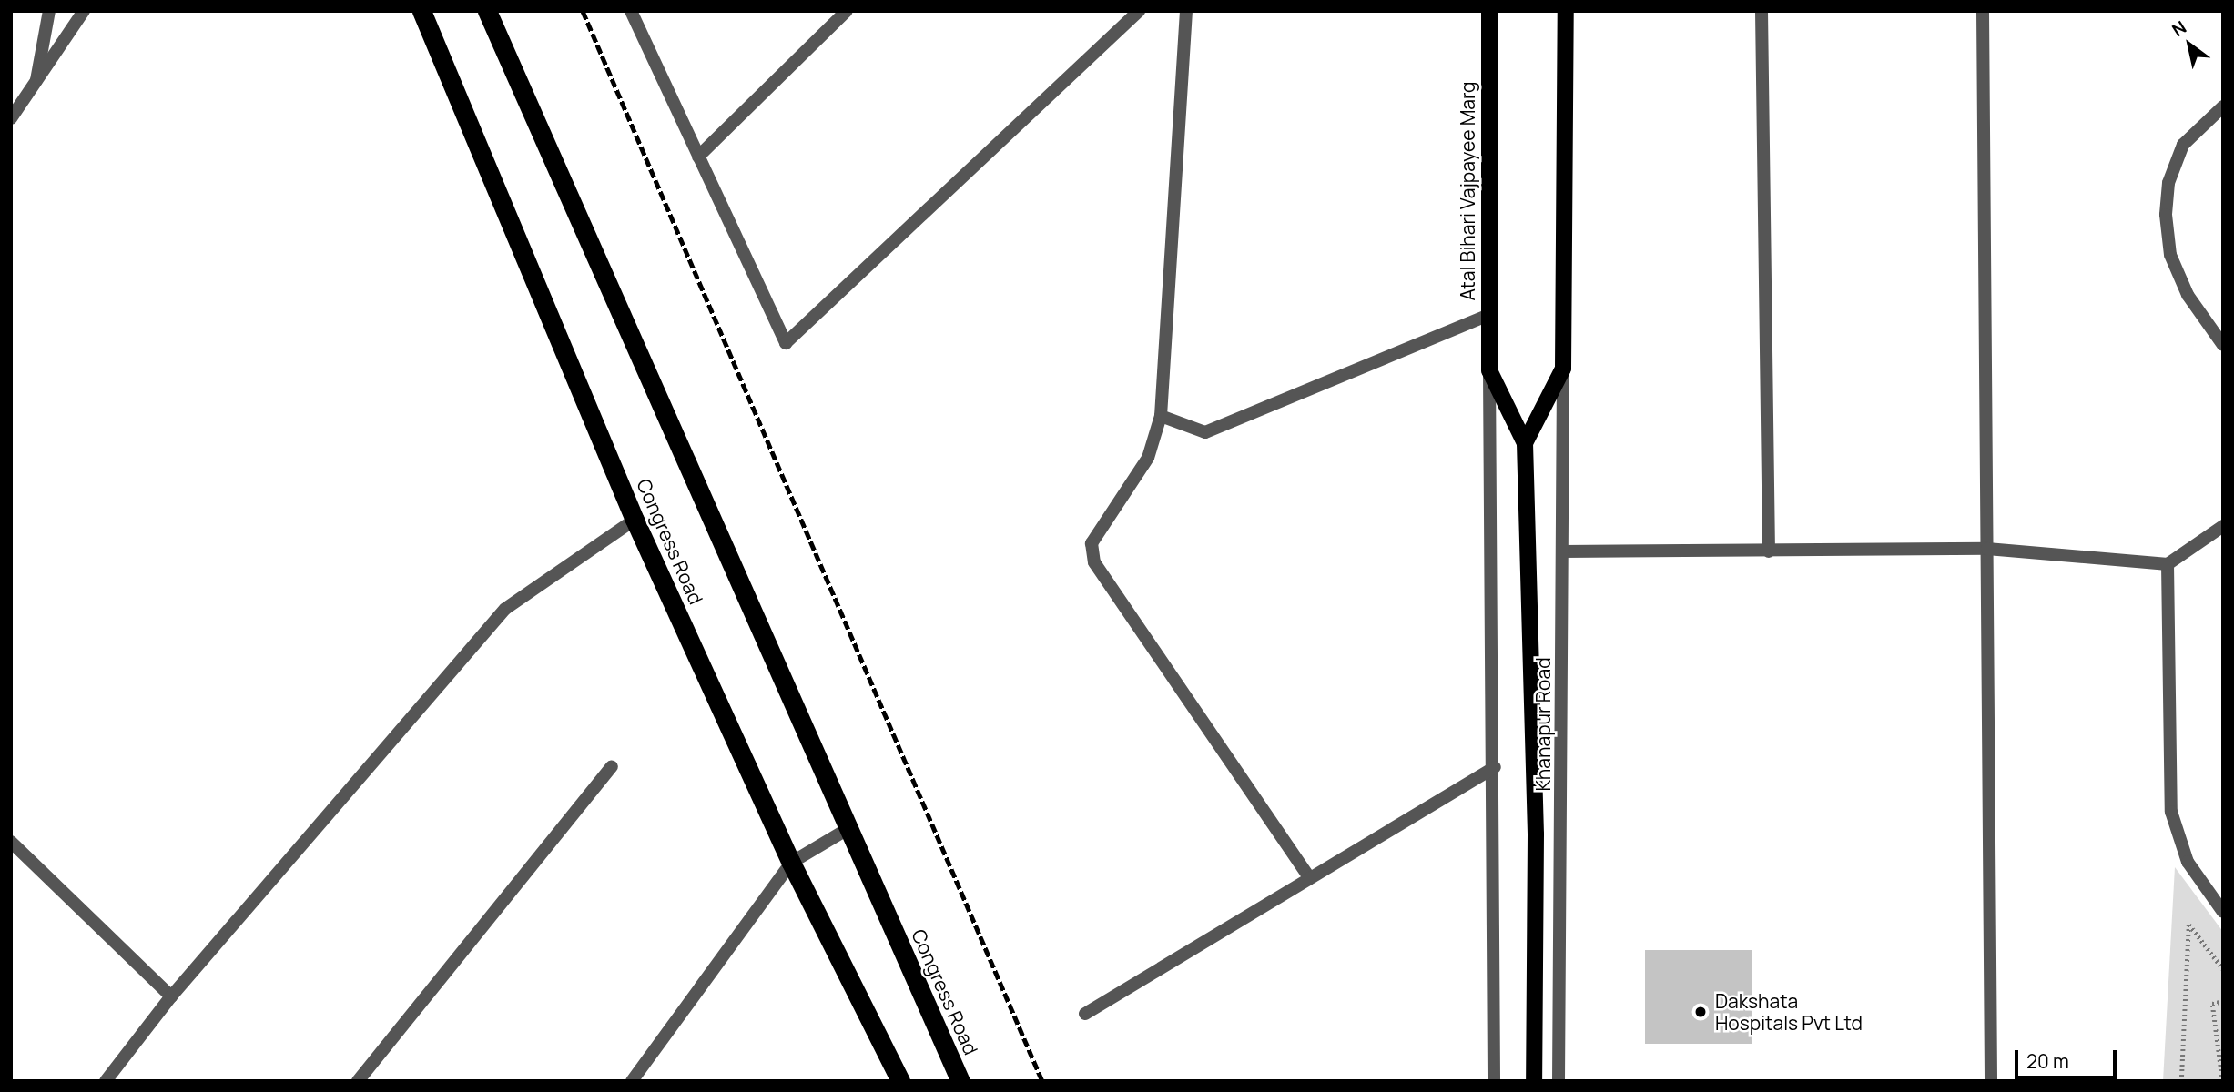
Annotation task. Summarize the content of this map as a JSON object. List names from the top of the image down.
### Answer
{
  "streets": {
    "highway": ["Congress Road"],
    "main road": ["Atal Bihari Vajpayee Marg"],
    "street": ["Khanapur Road"]
  },
  "places": ["Dakshata Hospitals Pvt Ltd"],
  "scale_bar": "20 m",
  "north": "top left"
}
